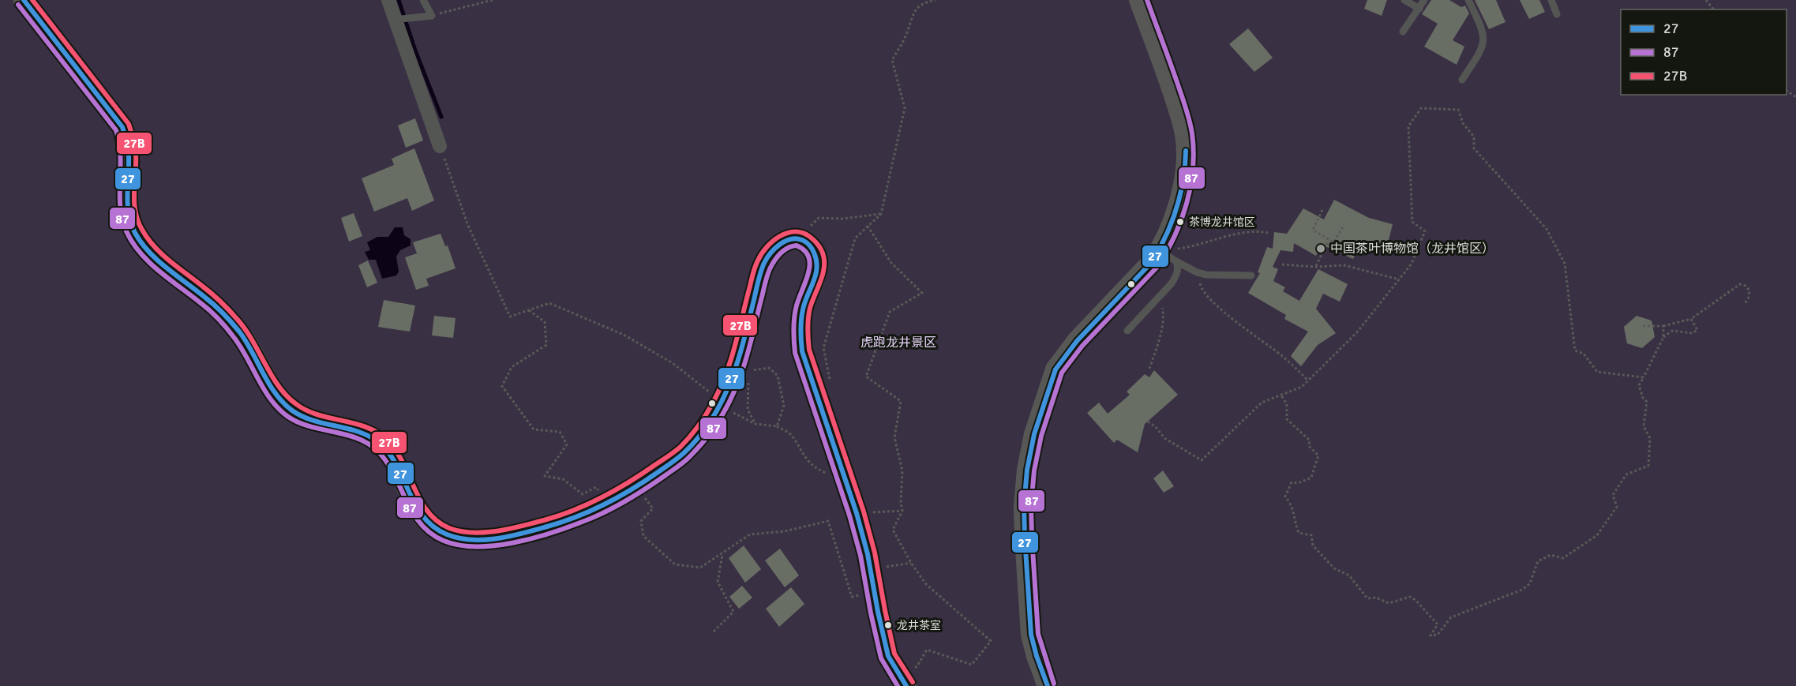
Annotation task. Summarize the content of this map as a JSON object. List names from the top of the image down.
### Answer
{
  "parks": ["虎跑龙井景区"],
  "places": ["茶博龙井馆区", "中国茶叶博物馆（龙井馆区）", "龙井茶室"],
  "lines": ["transit line 27", "transit line 87", "transit line 27B"],
  "legend": ["27", "87", "27B"]
}
